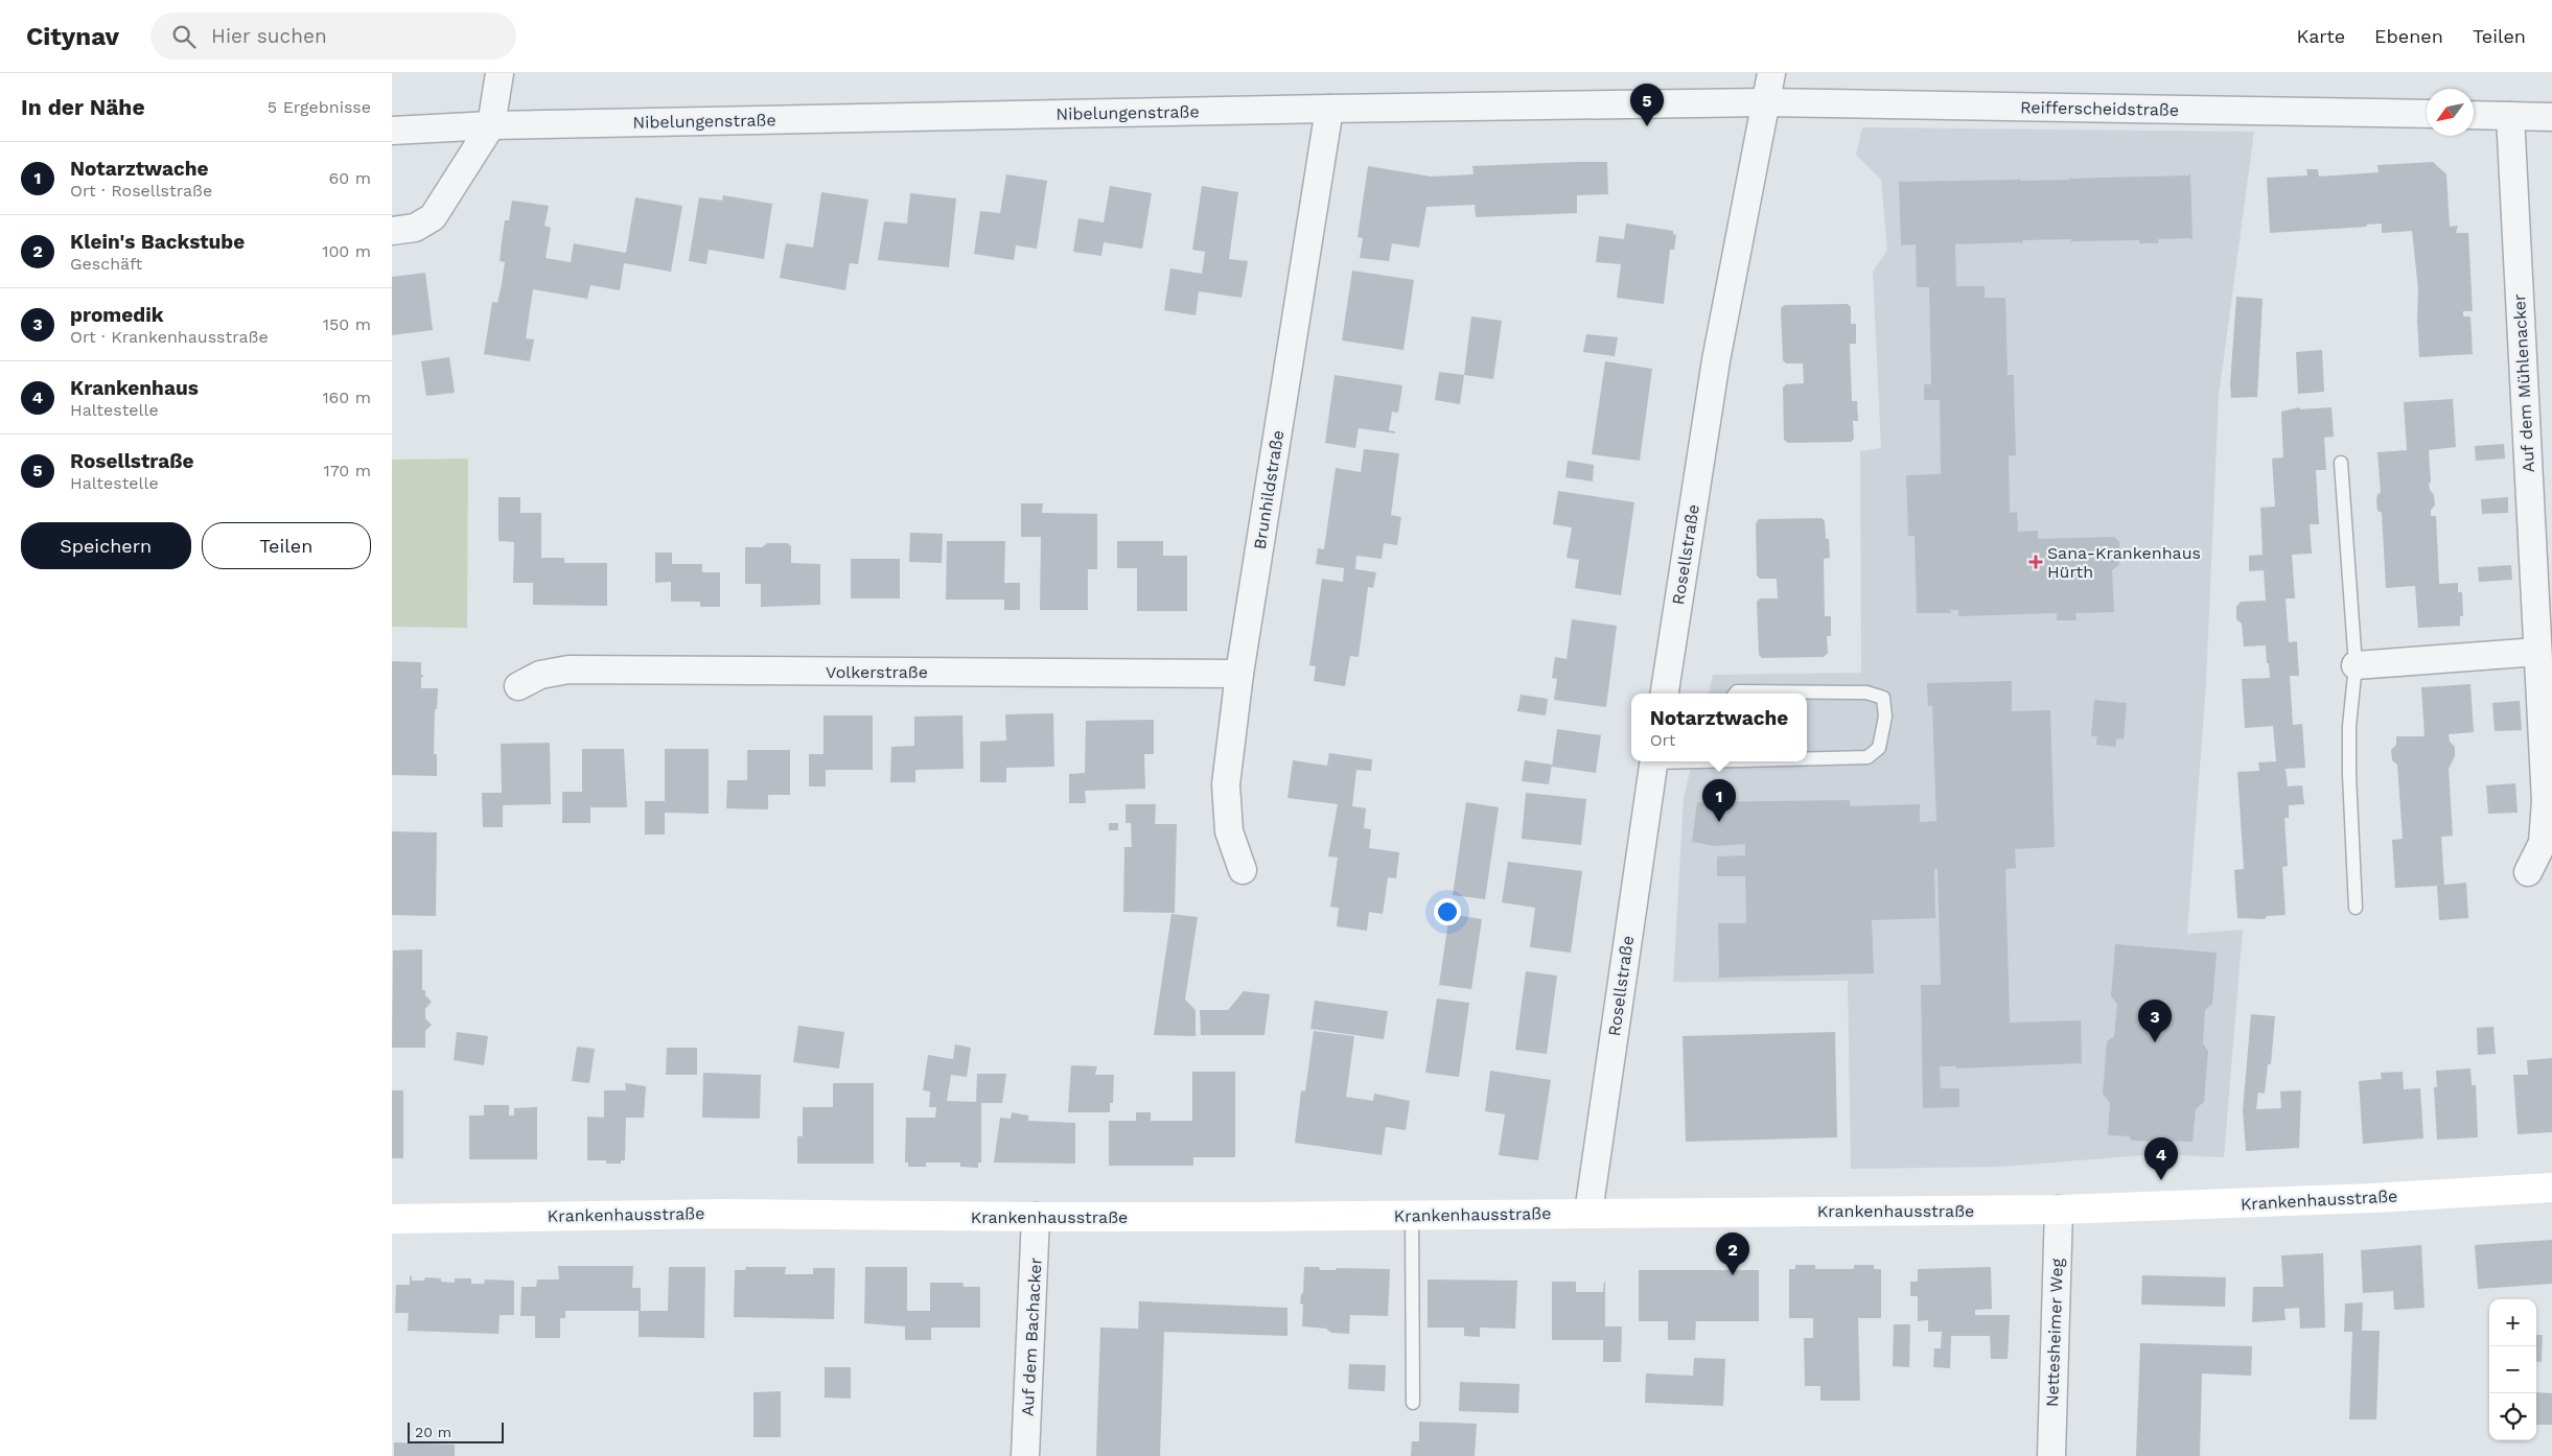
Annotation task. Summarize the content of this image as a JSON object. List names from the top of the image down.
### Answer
{
  "streets": {
    "street": [
      "Reifferscheidstraße",
      "Nibelungenstraße",
      "Auf dem Mühlenacker",
      "Brunhildstraße",
      "Rosellstraße",
      "Volkerstraße",
      "Krankenhausstraße",
      "Nettesheimer Weg",
      "Auf dem Bachacker"
    ]
  },
  "crossings": [
    ["Reifferscheidstraße", "Nibelungenstraße"],
    ["Reifferscheidstraße", "Rosellstraße"],
    ["Nibelungenstraße", "Brunhildstraße"],
    ["Nibelungenstraße", "Rosellstraße"],
    ["Brunhildstraße", "Volkerstraße"],
    ["Rosellstraße", "Krankenhausstraße"],
    ["Krankenhausstraße", "Nettesheimer Weg"],
    ["Krankenhausstraße", "Auf dem Bachacker"]
  ],
  "places": {
    "health": ["Sana-Krankenhaus Hürth"]
  },
  "scale_bar": "20 m",
  "north": "bottom left",
  "page": {
    "header": "Citynav",
    "search": "Hier suchen",
    "nav": ["Karte", "Ebenen", "Teilen"],
    "heading": ["In der Nähe", "5 Ergebnisse"],
    "pins": [
      "5",
      "1",
      "3",
      "4",
      "2"
    ],
    "list": [
      {
        "mark": "1",
        "name": "Notarztwache",
        "note": "Ort · Rosellstraße",
        "value": "60 m"
      },
      {
        "mark": "2",
        "name": "Klein's Backstube",
        "note": "Geschäft",
        "value": "100 m"
      },
      {
        "mark": "3",
        "name": "promedik",
        "note": "Ort · Krankenhausstraße",
        "value": "150 m"
      },
      {
        "mark": "4",
        "name": "Krankenhaus",
        "note": "Haltestelle",
        "value": "160 m"
      },
      {
        "mark": "5",
        "name": "Rosellstraße",
        "note": "Haltestelle",
        "value": "170 m"
      }
    ],
    "buttons": ["Speichern", "Teilen"],
    "popup": ["Notarztwache", "Ort"],
    "map_buttons": ["+", "−"],
    "scale": "20 m"
  }
}
